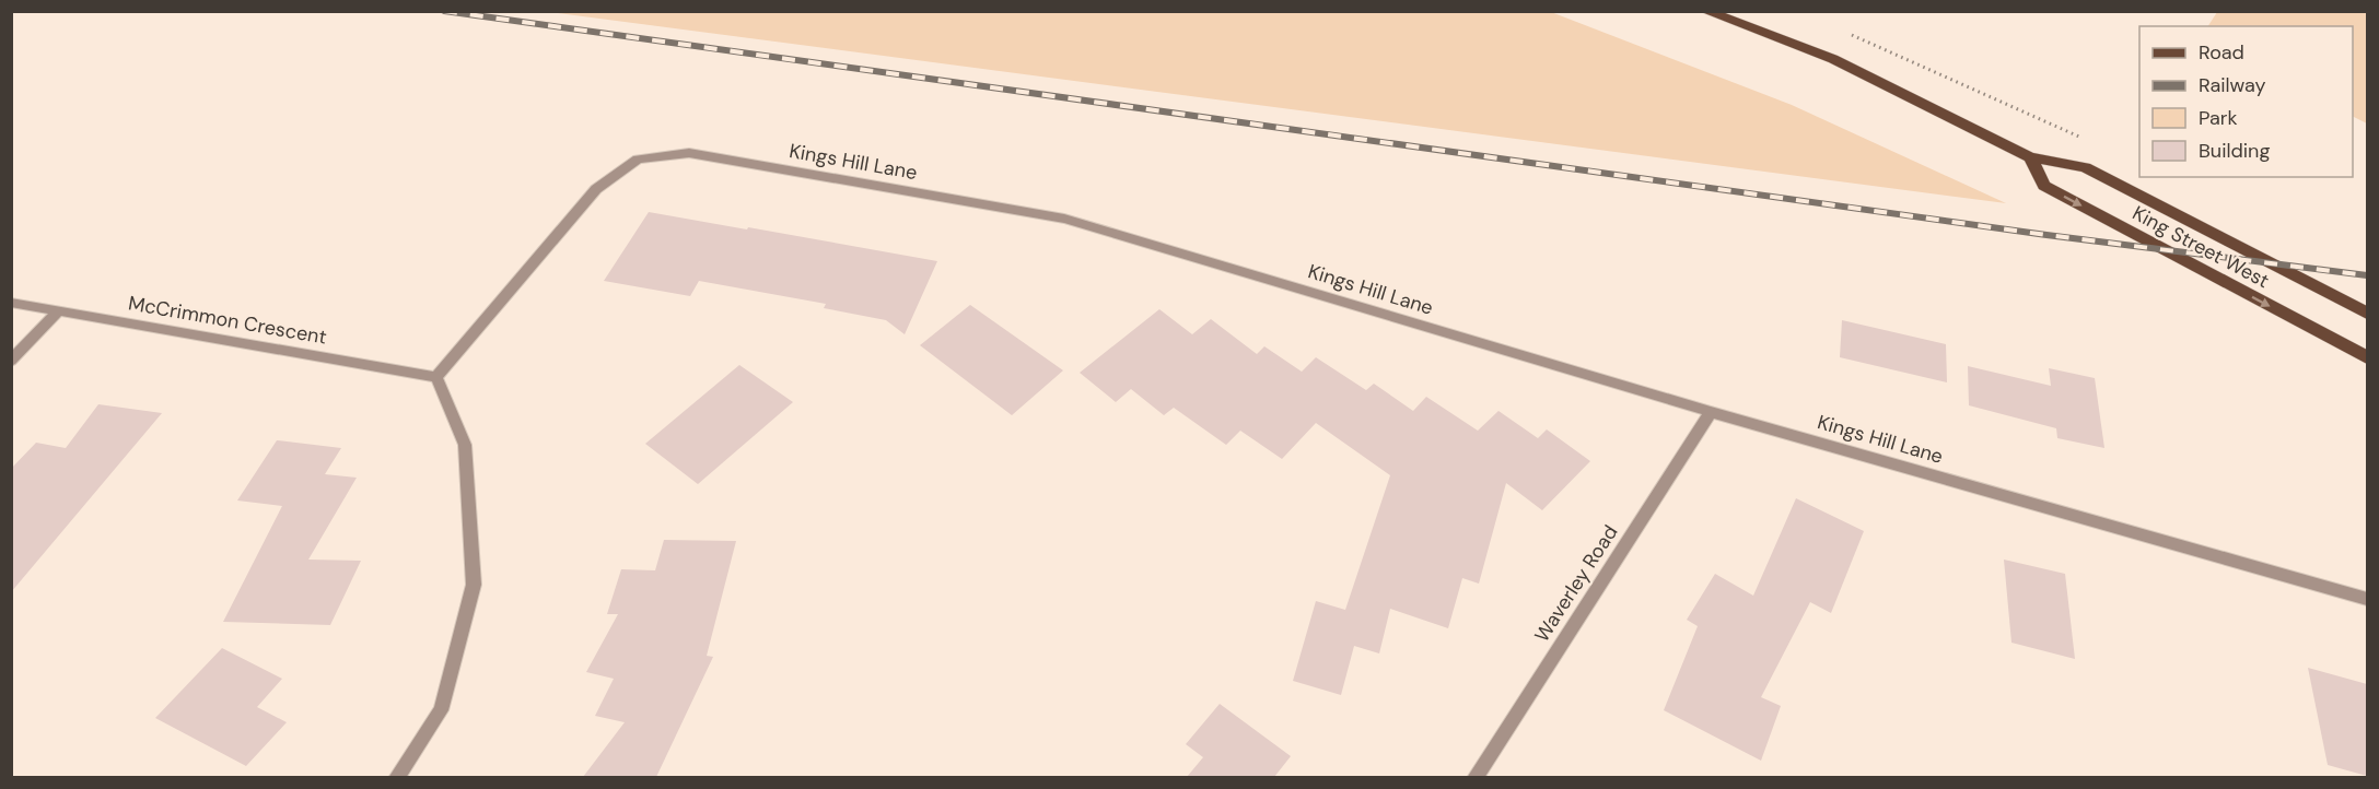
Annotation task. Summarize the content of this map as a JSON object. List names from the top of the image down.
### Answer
{
  "streets": {
    "main road": ["King Street West"],
    "street": ["Kings Hill Lane", "McCrimmon Crescent", "Waverley Road"]
  },
  "crossings": [
    ["Kings Hill Lane", "McCrimmon Crescent"],
    ["Kings Hill Lane", "Waverley Road"]
  ],
  "legend": [
    "Road",
    "Railway",
    "Park",
    "Building"
  ]
}
